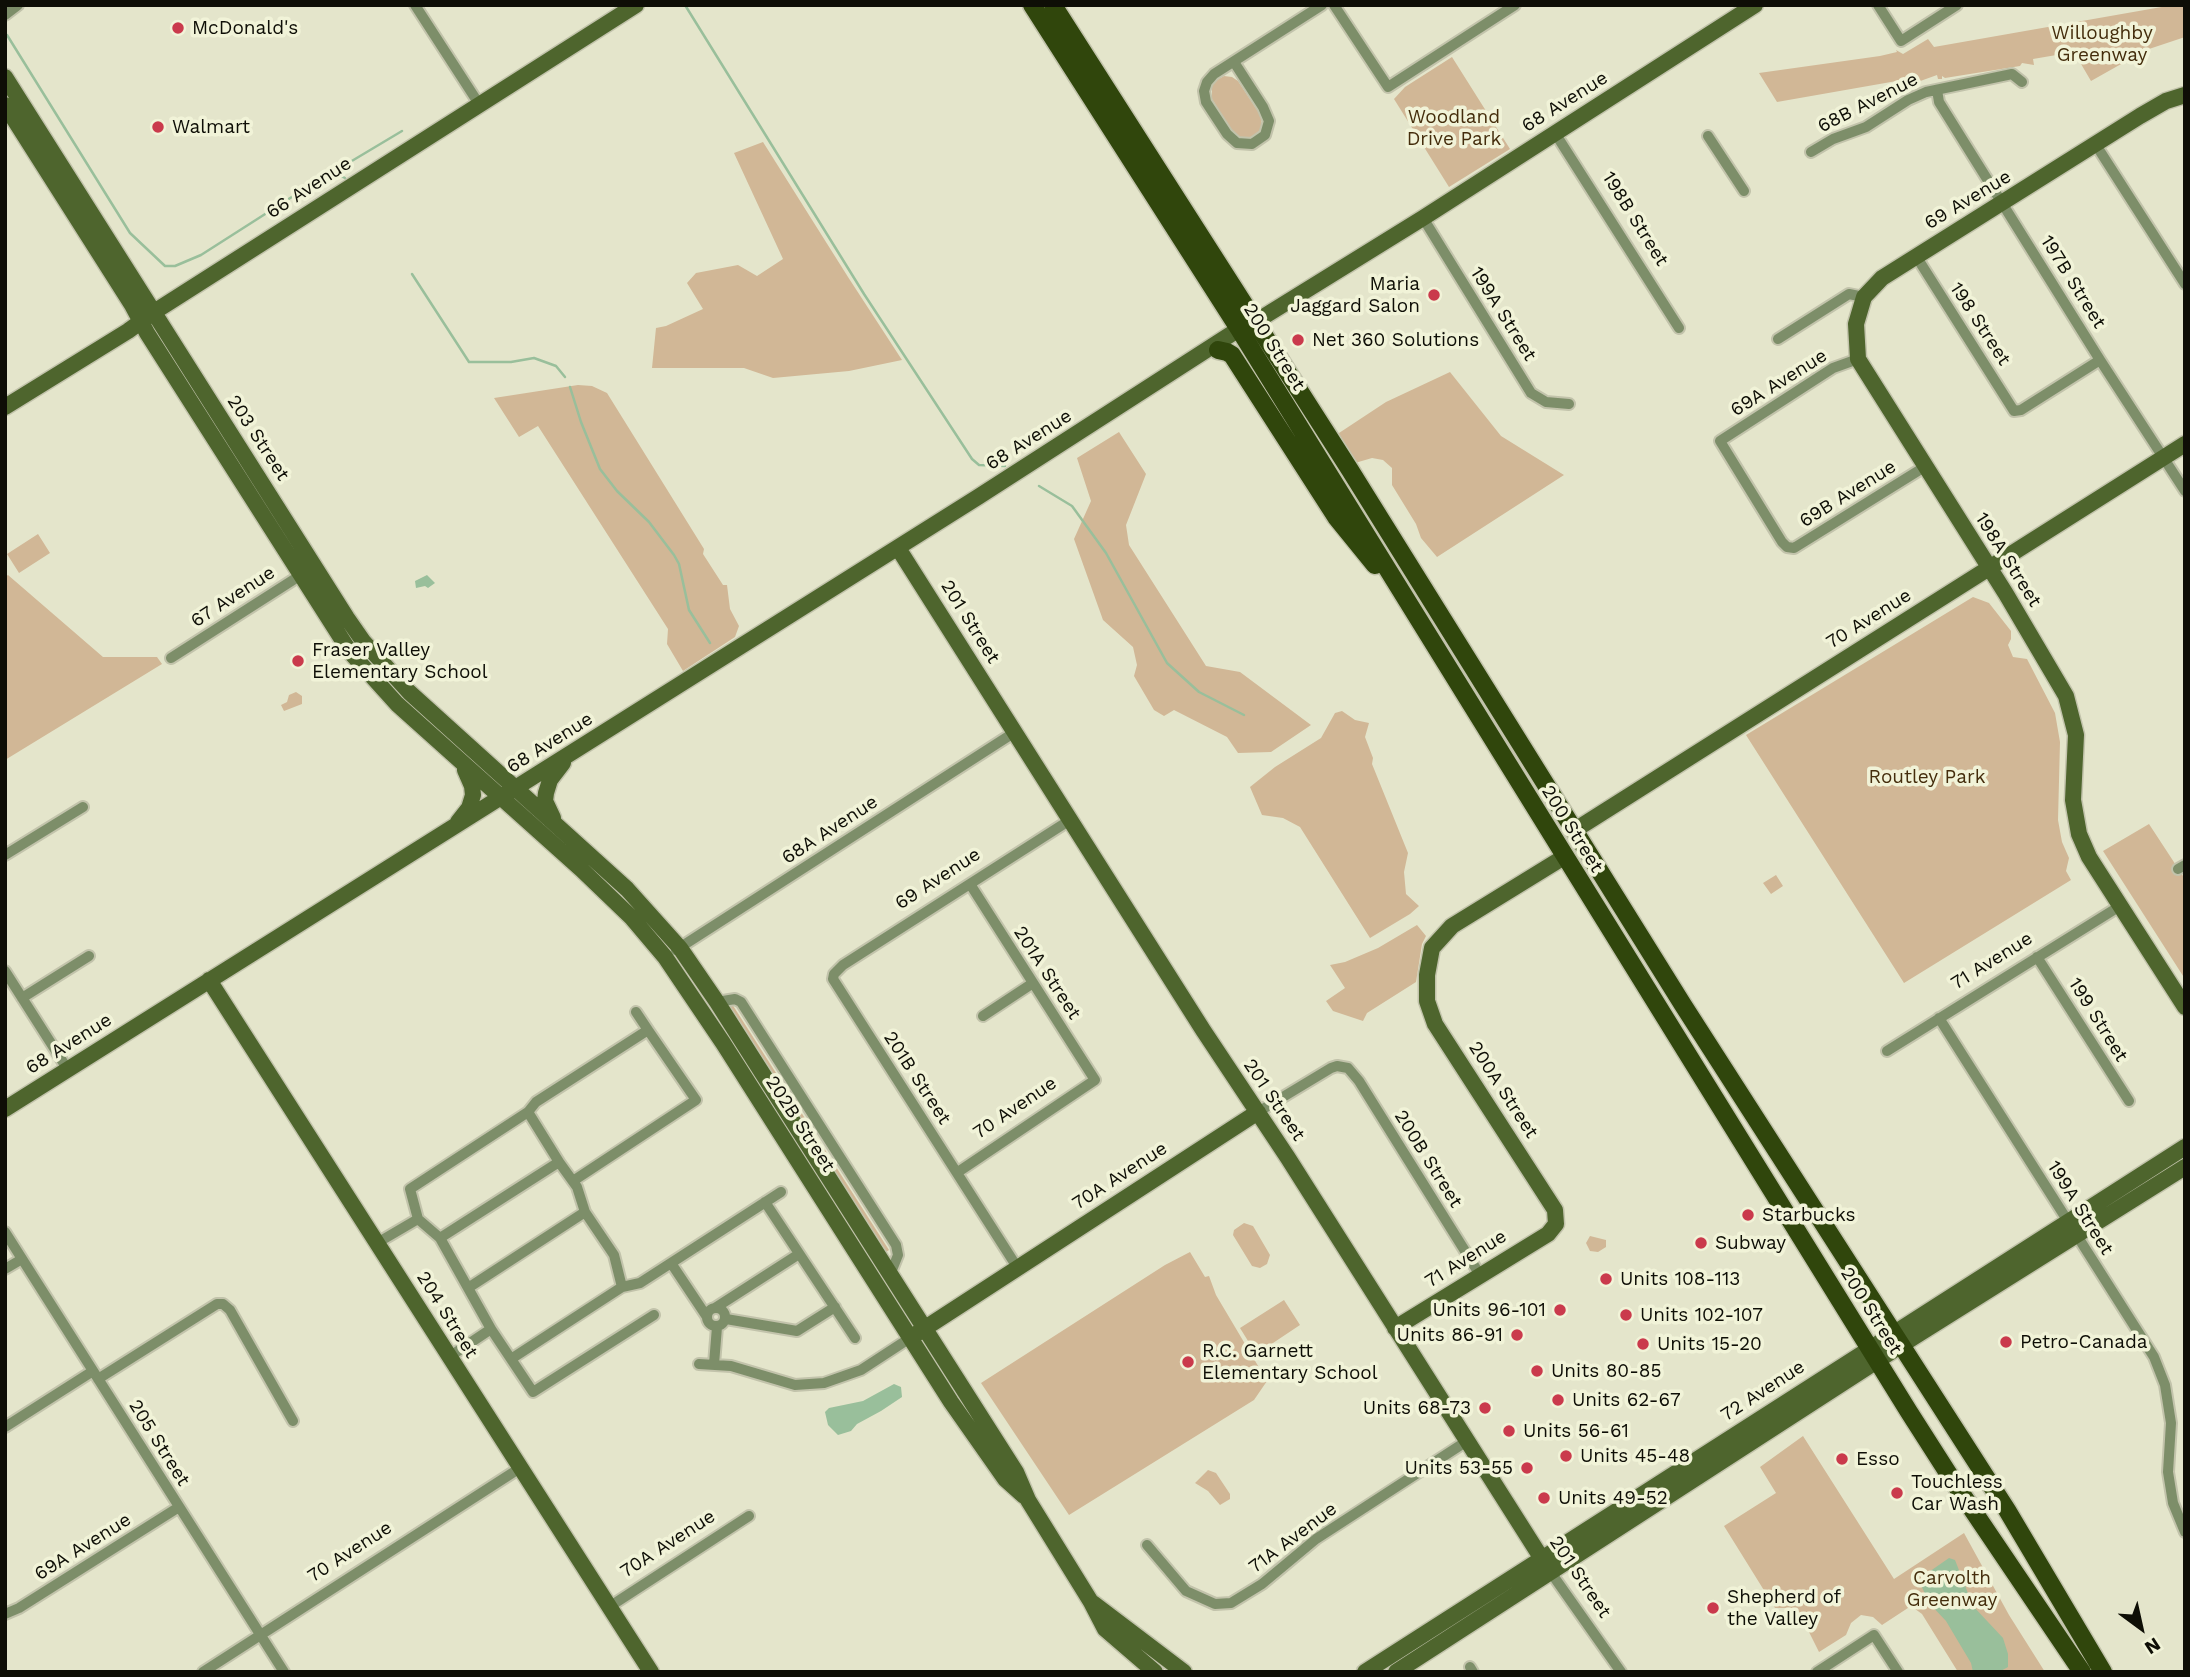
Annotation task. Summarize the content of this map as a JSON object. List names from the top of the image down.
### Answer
{
  "streets": {
    "main road": ["200 Street"],
    "street": [
      "68 Avenue",
      "68B Avenue",
      "66 Avenue",
      "69 Avenue",
      "198B Street",
      "197B Street",
      "199A Street",
      "198 Street",
      "69A Avenue",
      "203 Street",
      "69B Avenue",
      "198A Street",
      "67 Avenue",
      "70 Avenue",
      "201 Street",
      "68A Avenue",
      "71 Avenue",
      "201A Street",
      "199 Street",
      "201B Street",
      "200A Street",
      "202B Street",
      "200B Street",
      "70A Avenue",
      "204 Street",
      "72 Avenue",
      "205 Street",
      "71A Avenue"
    ]
  },
  "crossings": [
    ["68 Avenue", "198B Street"],
    ["68 Avenue", "199A Street"],
    ["68 Avenue", "200 Street"],
    ["68 Avenue", "203 Street"],
    ["68 Avenue", "201 Street"],
    ["68 Avenue", "202B Street"],
    ["68 Avenue", "204 Street"],
    ["68B Avenue", "197B Street"],
    ["66 Avenue", "203 Street"],
    ["69 Avenue", "197B Street"],
    ["69 Avenue", "198 Street"],
    ["69 Avenue", "198A Street"],
    ["69 Avenue", "201 Street"],
    ["69 Avenue", "201A Street"],
    ["69 Avenue", "201B Street"],
    ["197B Street", "198 Street"],
    ["197B Street", "70 Avenue"],
    ["199A Street", "71 Avenue"],
    ["199A Street", "72 Avenue"],
    ["200 Street", "70 Avenue"],
    ["200 Street", "200A Street"],
    ["200 Street", "72 Avenue"],
    ["69A Avenue", "69B Avenue"],
    ["69A Avenue", "198A Street"],
    ["69A Avenue", "205 Street"],
    ["203 Street", "67 Avenue"],
    ["203 Street", "202B Street"],
    ["69B Avenue", "198A Street"],
    ["198A Street", "70 Avenue"],
    ["198A Street", "71 Avenue"],
    ["70 Avenue", "201A Street"],
    ["70 Avenue", "201B Street"],
    ["70 Avenue", "204 Street"],
    ["70 Avenue", "205 Street"],
    ["201 Street", "68A Avenue"],
    ["201 Street", "71 Avenue"],
    ["201 Street", "70A Avenue"],
    ["201 Street", "72 Avenue"],
    ["201 Street", "71A Avenue"],
    ["68A Avenue", "202B Street"],
    ["71 Avenue", "199 Street"],
    ["71 Avenue", "200A Street"],
    ["71 Avenue", "200B Street"],
    ["201B Street", "70A Avenue"],
    ["202B Street", "70A Avenue"],
    ["200B Street", "70A Avenue"],
    ["70A Avenue", "204 Street"]
  ],
  "parks": [
    "Willoughby Greenway",
    "Woodland Drive Park",
    "Routley Park",
    "Carvolth Greenway"
  ],
  "places": [
    "McDonald's",
    "Walmart",
    "Maria Jaggard Salon",
    "Net 360 Solutions",
    "Fraser Valley Elementary School",
    "Starbucks",
    "Subway",
    "Units 108-113",
    "Units 96-101",
    "Units 102-107",
    "Units 86-91",
    "Petro-Canada",
    "Units 15-20",
    "R.C. Garnett Elementary School",
    "Units 80-85",
    "Units 62-67",
    "Units 68-73",
    "Units 56-61",
    "Units 45-48",
    "Esso",
    "Units 53-55",
    "Touchless Car Wash",
    "Units 49-52",
    "Shepherd of the Valley"
  ],
  "north": "bottom right"
}
